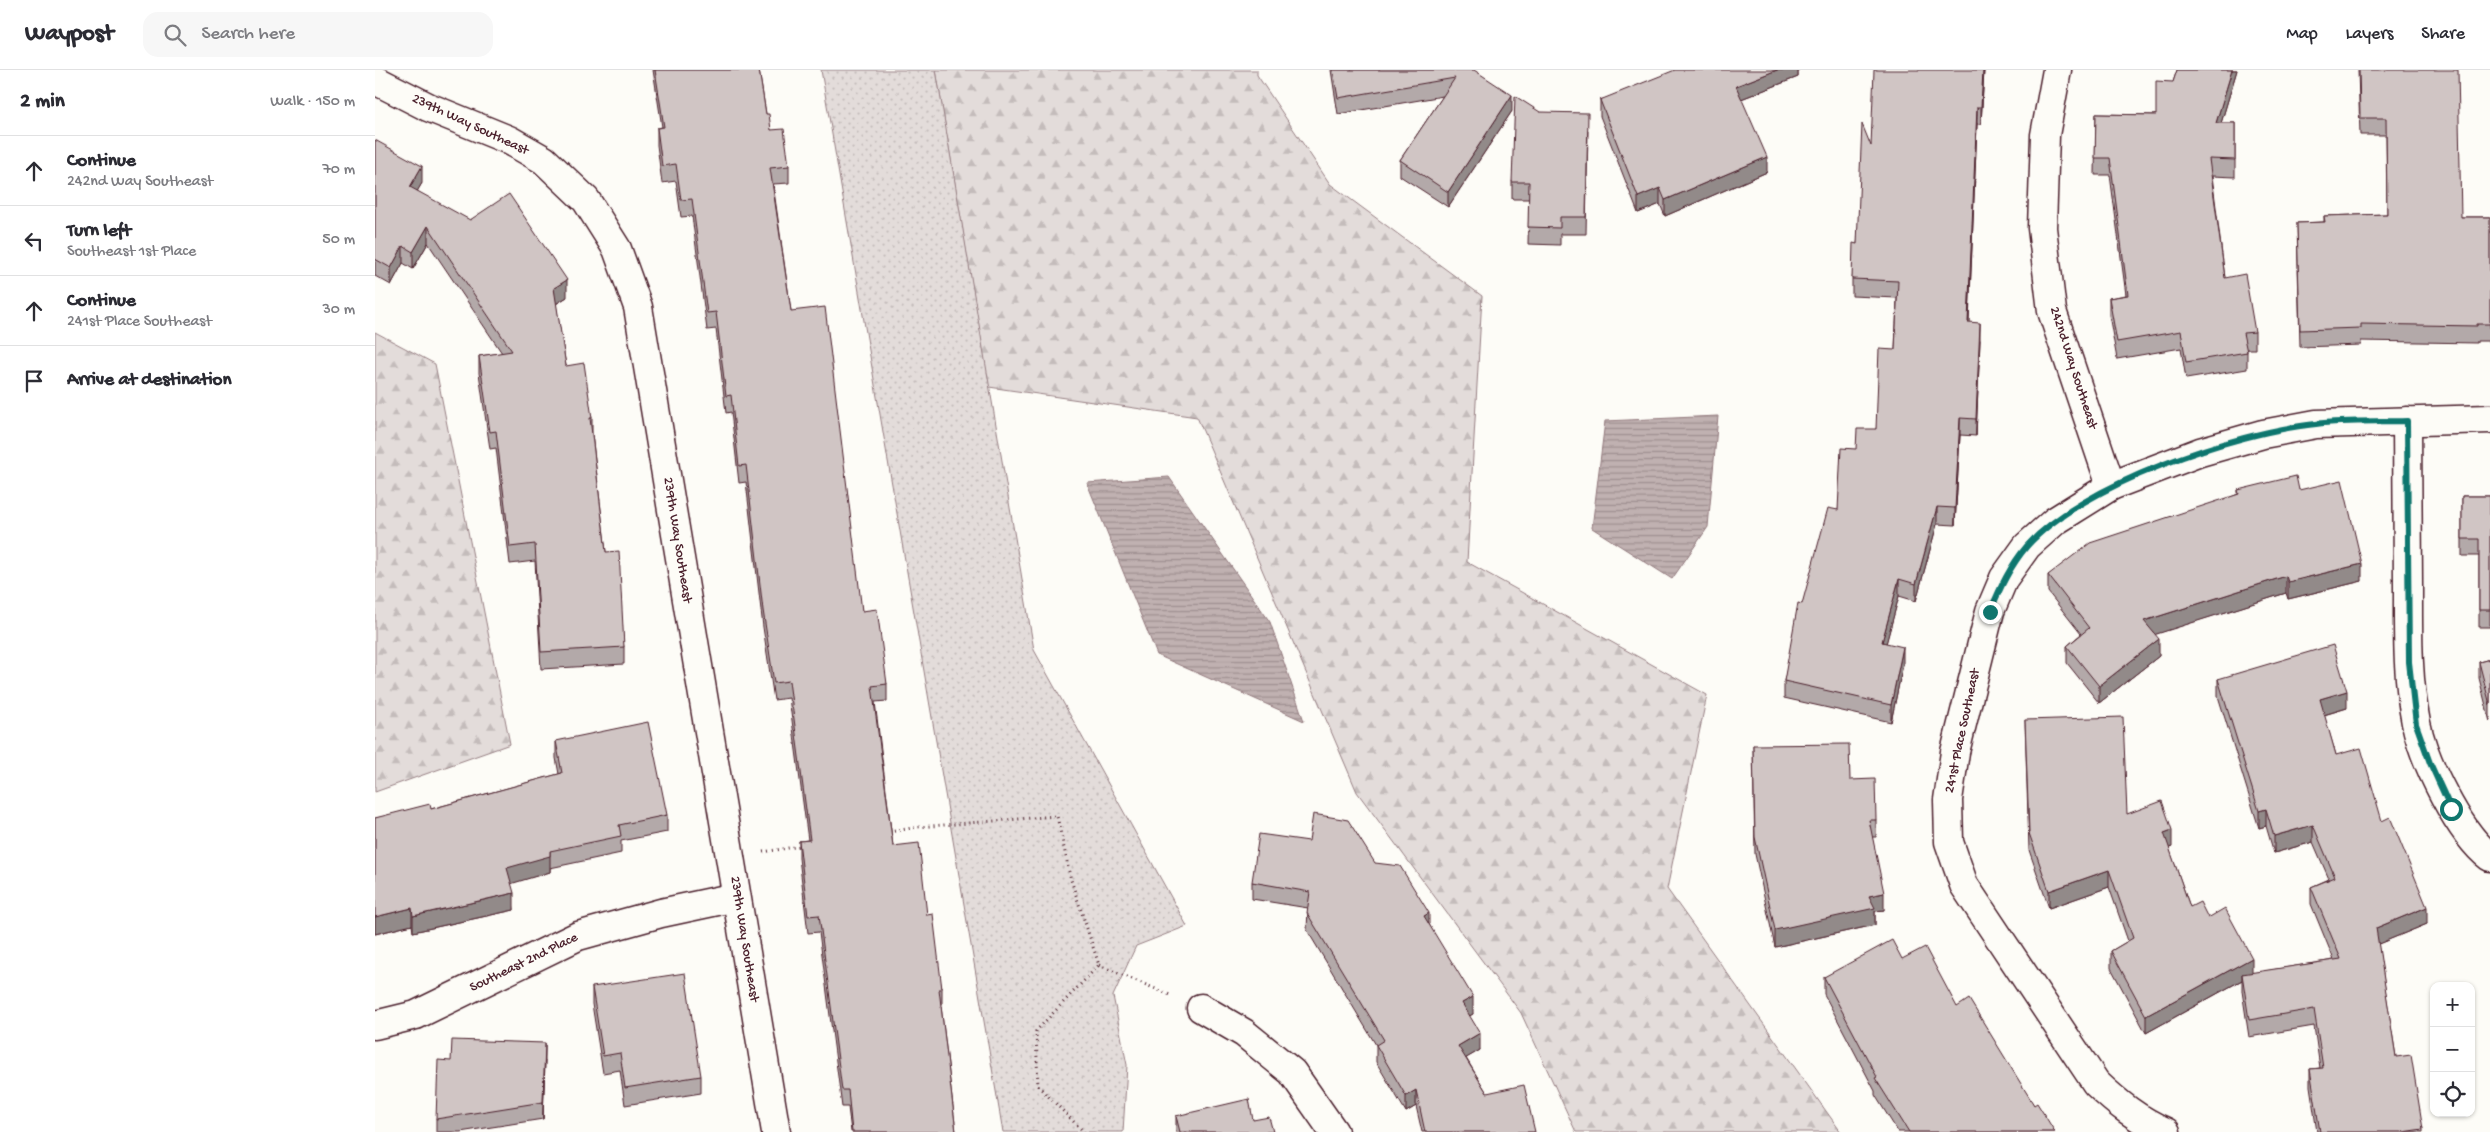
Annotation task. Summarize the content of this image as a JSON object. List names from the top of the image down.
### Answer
{
  "streets": {
    "street": [
      "239th Way Southeast",
      "242nd Way Southeast",
      "241st Place Southeast",
      "Southeast 2nd Place"
    ]
  },
  "crossings": [
    ["239th Way Southeast", "Southeast 2nd Place"],
    ["242nd Way Southeast", "241st Place Southeast"]
  ],
  "page": {
    "header": "Waypost",
    "search": "Search here",
    "nav": ["Map", "Layers", "Share"],
    "heading": ["2 min", "Walk · 150 m"],
    "list": [
      ["Continue", "242nd Way Southeast", "70 m"],
      ["Turn left", "Southeast 1st Place", "50 m"],
      ["Continue", "241st Place Southeast", "30 m"],
      "Arrive at destination"
    ],
    "map_buttons": ["+", "−"]
  }
}
